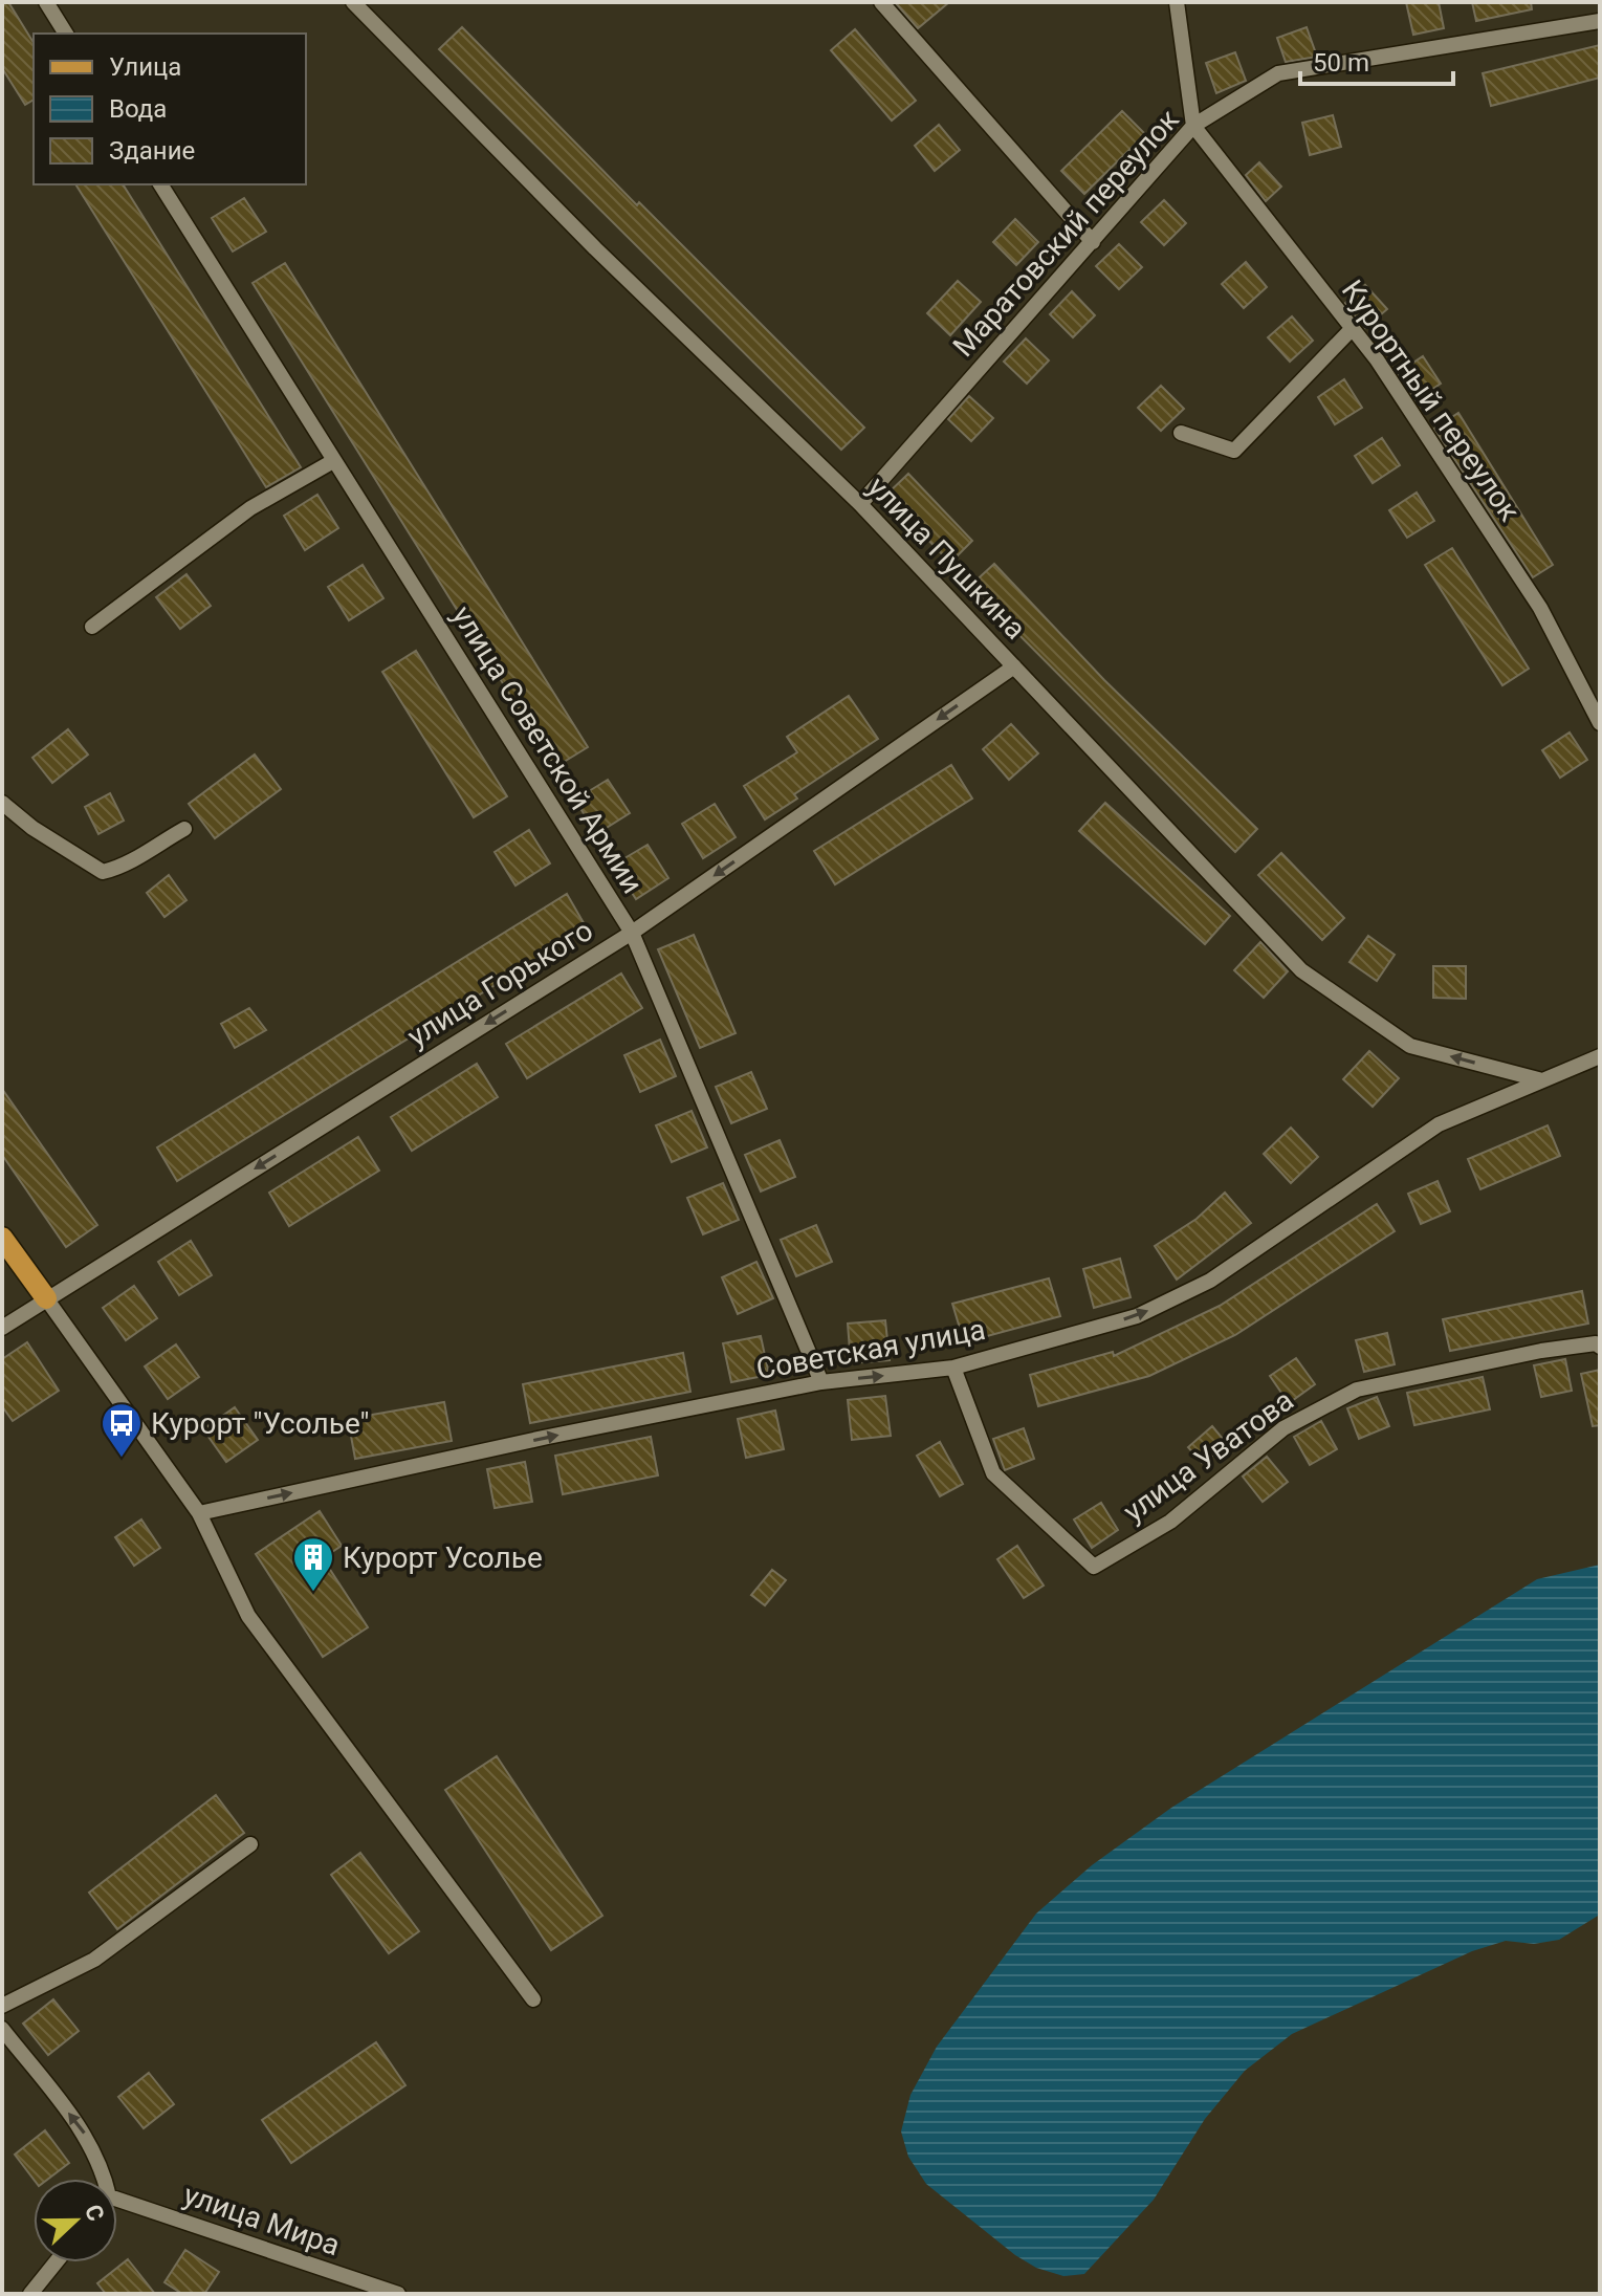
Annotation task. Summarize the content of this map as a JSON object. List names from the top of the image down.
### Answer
{
  "streets": {
    "street": [
      "Маратовский переулок",
      "Курортный переулок",
      "улица Пушкина",
      "улица Советской Армии",
      "улица Горького",
      "Советская улица",
      "улица Уватова",
      "улица Мира"
    ]
  },
  "crossings": [
    ["Маратовский переулок", "Курортный переулок"],
    ["Маратовский переулок", "улица Пушкина"],
    ["улица Пушкина", "улица Горького"],
    ["улица Пушкина", "Советская улица"],
    ["улица Советской Армии", "улица Горького"],
    ["улица Советской Армии", "Советская улица"],
    ["Советская улица", "улица Уватова"]
  ],
  "one_way": ["улица Пушкина", "улица Горького", "Советская улица"],
  "places": {
    "bus stop": ["Курорт \"Усолье\""],
    "building": ["Курорт Усолье"]
  },
  "legend": ["Улица", "Вода", "Здание"],
  "scale_bar": "50 m",
  "north": "right"
}
